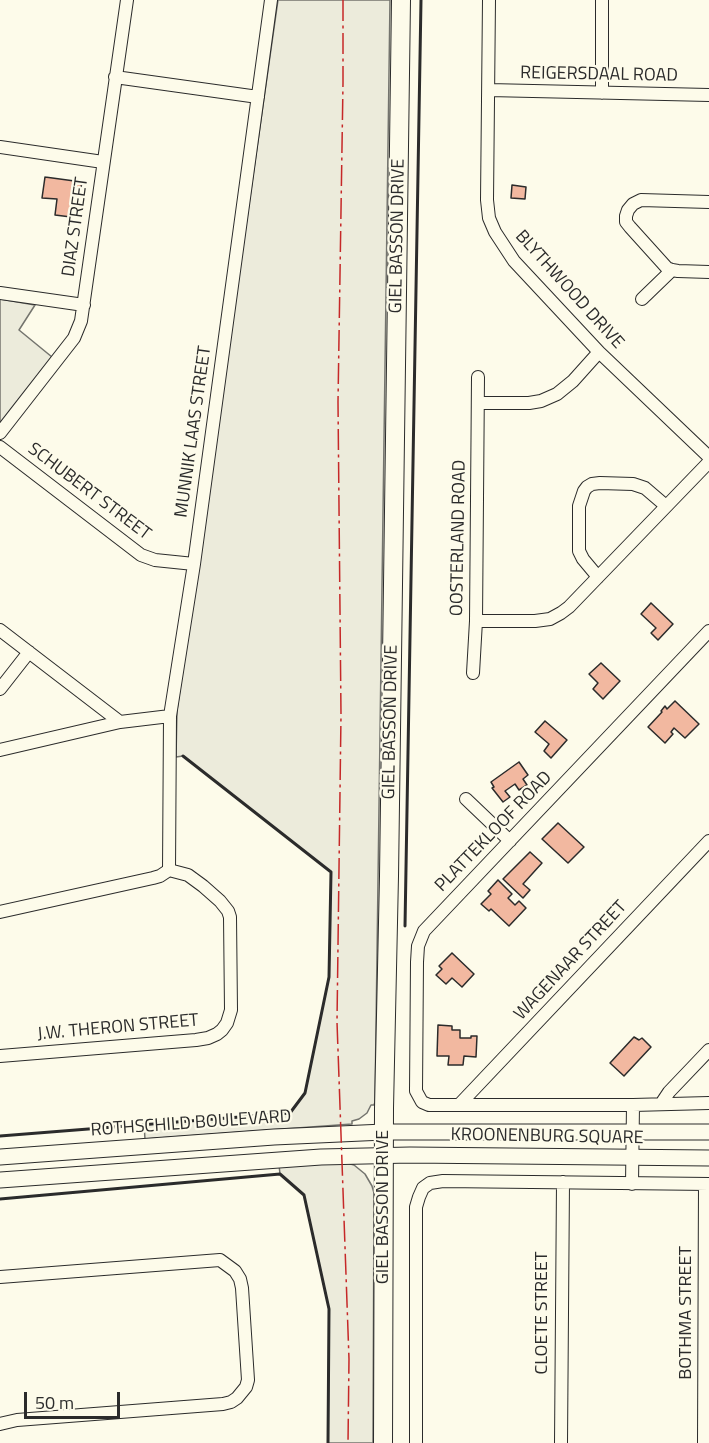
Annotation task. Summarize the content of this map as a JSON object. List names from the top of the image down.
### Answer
{
  "streets": {
    "main road": ["GIEL BASSON DRIVE"],
    "street": [
      "REIGERSDAAL ROAD",
      "DIAZ STREET",
      "BLYTHWOOD DRIVE",
      "MUNNIK LAAS STREET",
      "SCHUBERT STREET",
      "OOSTERLAND ROAD",
      "PLATTEKLOOF ROAD",
      "WAGENAAR STREET",
      "J.W. THERON STREET",
      "ROTHSCHILD BOULEVARD",
      "KROONENBURG SQUARE",
      "CLOETE STREET",
      "BOTHMA STREET"
    ]
  },
  "crossings": [
    ["REIGERSDAAL ROAD", "BLYTHWOOD DRIVE"],
    ["GIEL BASSON DRIVE", "ROTHSCHILD BOULEVARD"],
    ["GIEL BASSON DRIVE", "KROONENBURG SQUARE"],
    ["MUNNIK LAAS STREET", "SCHUBERT STREET"],
    ["MUNNIK LAAS STREET", "J.W. THERON STREET"],
    ["PLATTEKLOOF ROAD", "KROONENBURG SQUARE"],
    ["WAGENAAR STREET", "KROONENBURG SQUARE"],
    ["ROTHSCHILD BOULEVARD", "KROONENBURG SQUARE"]
  ],
  "scale_bar": "50 m"
}
